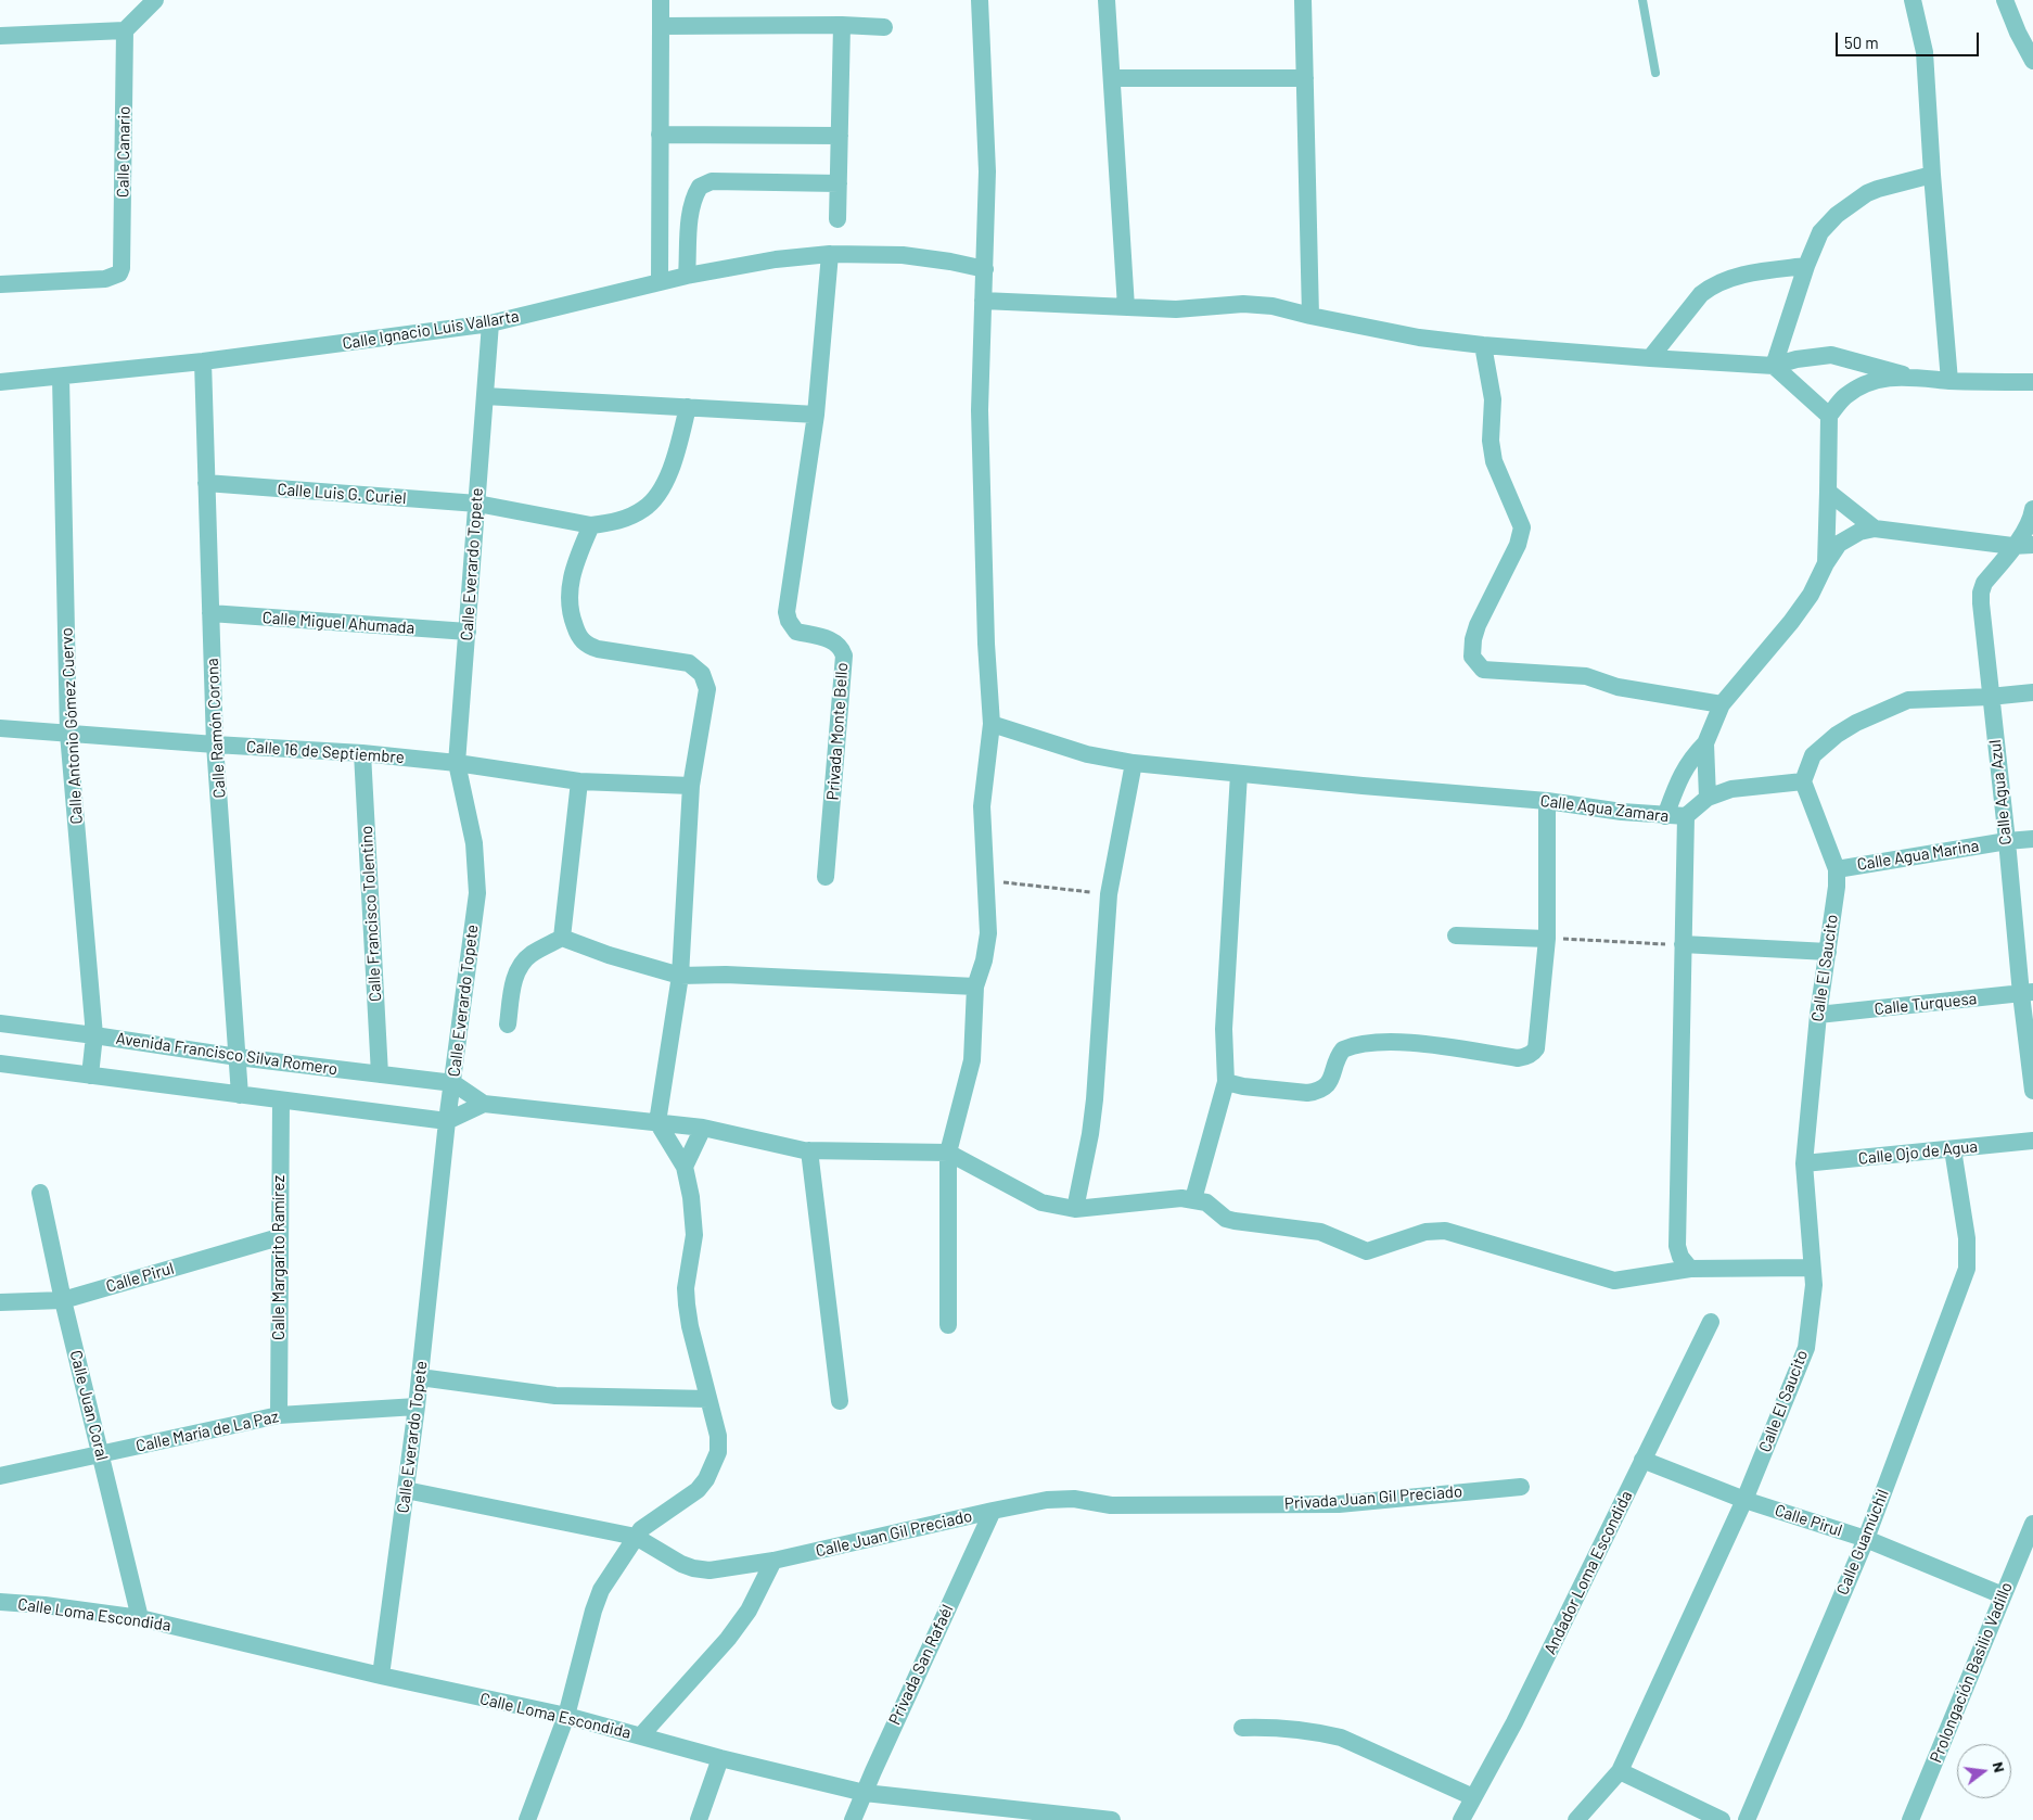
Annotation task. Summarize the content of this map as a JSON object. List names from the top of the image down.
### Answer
{
  "streets": {
    "street": [
      "Calle Canario",
      "Calle Ignacio Luis Vallarta",
      "Calle Luis G. Curiel",
      "Calle Everardo Topete",
      "Calle Miguel Ahumada",
      "Calle Antonio Gómez Cuervo",
      "Calle Ramón Corona",
      "Privada Monte Bello",
      "Calle 16 de Septiembre",
      "Calle Agua Azul",
      "Calle Agua Zamara",
      "Calle Agua Marina",
      "Calle Francisco Tolentino",
      "Calle El Saucito",
      "Calle Turquesa",
      "Avenida Francisco Silva Romero",
      "Calle Ojo de Agua",
      "Calle Margarito Ramírez",
      "Calle Pirul",
      "Calle Juan Coral",
      "Calle María de La Paz",
      "Privada Juan Gil Preciado",
      "Calle Juan Gil Preciado",
      "Calle Guamúchil",
      "Andador Loma Escondida",
      "Calle Loma Escondida",
      "Privada San Rafaél",
      "Prolongación Basilio Vadillo"
    ]
  },
  "crossings": [
    ["Calle Ignacio Luis Vallarta", "Calle Everardo Topete"],
    ["Calle Ignacio Luis Vallarta", "Calle Antonio Gómez Cuervo"],
    ["Calle Ignacio Luis Vallarta", "Calle Ramón Corona"],
    ["Calle Luis G. Curiel", "Calle Everardo Topete"],
    ["Calle Luis G. Curiel", "Calle Ramón Corona"],
    ["Calle Everardo Topete", "Calle Miguel Ahumada"],
    ["Calle Everardo Topete", "Calle 16 de Septiembre"],
    ["Calle Everardo Topete", "Avenida Francisco Silva Romero"],
    ["Calle Everardo Topete", "Calle María de La Paz"],
    ["Calle Everardo Topete", "Calle Juan Gil Preciado"],
    ["Calle Everardo Topete", "Calle Loma Escondida"],
    ["Calle Miguel Ahumada", "Calle Ramón Corona"],
    ["Calle Antonio Gómez Cuervo", "Calle 16 de Septiembre"],
    ["Calle Antonio Gómez Cuervo", "Avenida Francisco Silva Romero"],
    ["Calle Ramón Corona", "Calle 16 de Septiembre"],
    ["Calle Ramón Corona", "Avenida Francisco Silva Romero"],
    ["Calle 16 de Septiembre", "Calle Francisco Tolentino"],
    ["Calle Agua Azul", "Calle Agua Marina"],
    ["Calle Agua Azul", "Calle Turquesa"],
    ["Calle Agua Zamara", "Calle El Saucito"],
    ["Calle Agua Marina", "Calle El Saucito"],
    ["Calle Francisco Tolentino", "Avenida Francisco Silva Romero"],
    ["Calle El Saucito", "Calle Turquesa"],
    ["Calle El Saucito", "Calle Ojo de Agua"],
    ["Calle El Saucito", "Calle Pirul"],
    ["Calle Ojo de Agua", "Calle Guamúchil"],
    ["Calle Margarito Ramírez", "Calle Pirul"],
    ["Calle Margarito Ramírez", "Calle María de La Paz"],
    ["Calle Pirul", "Calle Juan Coral"],
    ["Calle Pirul", "Calle Guamúchil"],
    ["Calle Pirul", "Andador Loma Escondida"],
    ["Calle Pirul", "Prolongación Basilio Vadillo"],
    ["Calle Juan Coral", "Calle María de La Paz"],
    ["Calle Juan Coral", "Calle Loma Escondida"],
    ["Privada Juan Gil Preciado", "Calle Juan Gil Preciado"],
    ["Calle Juan Gil Preciado", "Privada San Rafaél"],
    ["Calle Loma Escondida", "Privada San Rafaél"]
  ],
  "scale_bar": "50 m",
  "north": "right"
}
